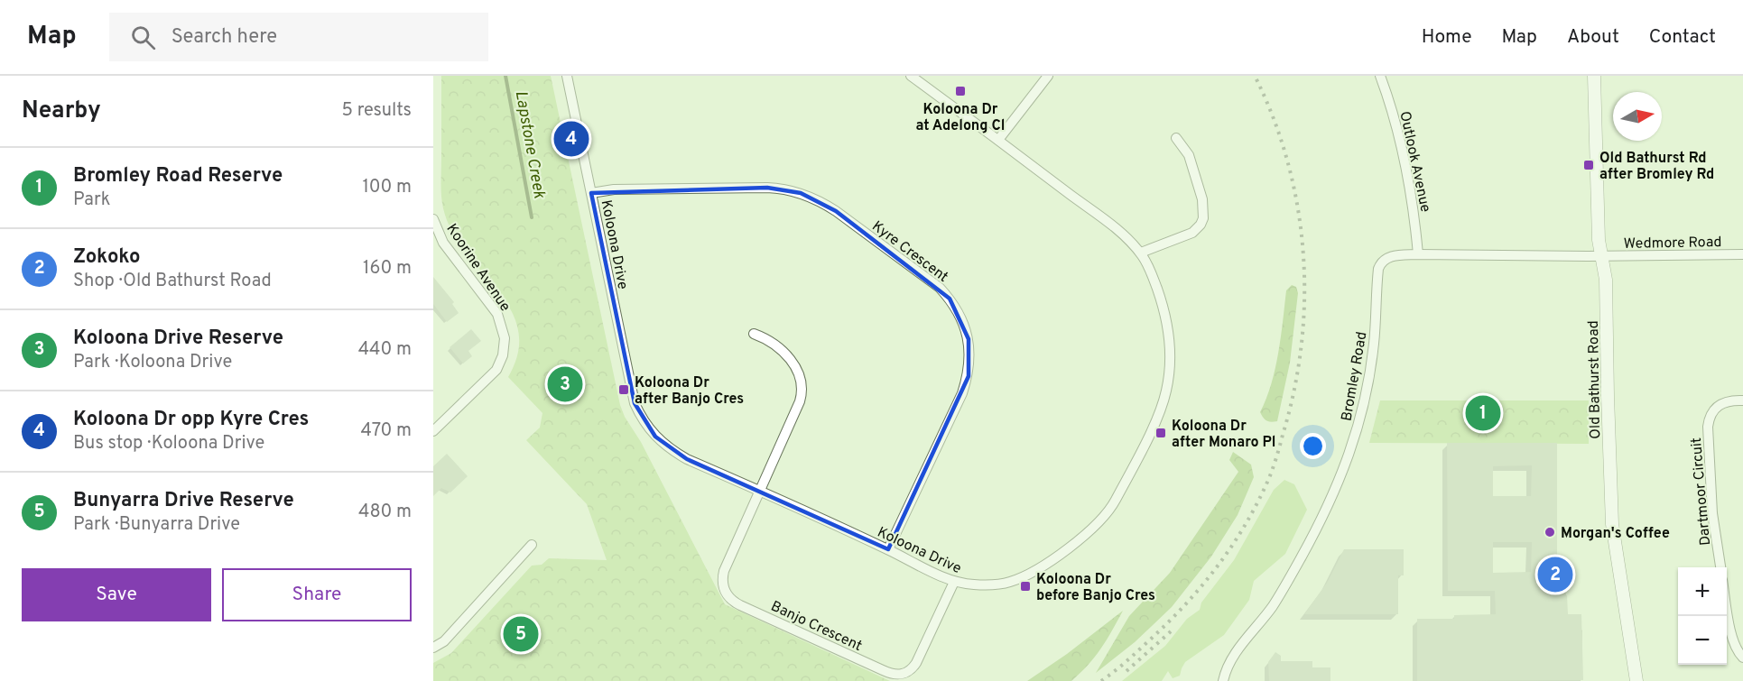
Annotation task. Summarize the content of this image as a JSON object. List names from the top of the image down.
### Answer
{
  "streets": {
    "main road": ["Old Bathurst Road"],
    "street": [
      "Outlook Avenue",
      "Wedmore Road",
      "Koloona Drive",
      "Kyre Crescent",
      "Koorine Avenue",
      "Bromley Road",
      "Dartmoor Circuit",
      "Banjo Crescent"
    ]
  },
  "crossings": [
    ["Outlook Avenue", "Bromley Road"],
    ["Wedmore Road", "Bromley Road"],
    ["Wedmore Road", "Old Bathurst Road"],
    ["Koloona Drive", "Kyre Crescent"],
    ["Koloona Drive", "Banjo Crescent"],
    ["Bromley Road", "Old Bathurst Road"]
  ],
  "water": ["Lapstone Creek"],
  "places": {
    "transit": [
      "Koloona Dr at Adelong Cl",
      "Old Bathurst Rd after Bromley Rd",
      "Koloona Dr after Banjo Cres",
      "Koloona Dr after Monaro Pl",
      "Koloona Dr before Banjo Cres"
    ],
    "other": ["Morgan's Coffee"]
  },
  "north": "right",
  "page": {
    "header": "Map",
    "search": "Search here",
    "nav": [
      "Home",
      "Map",
      "About",
      "Contact"
    ],
    "heading": ["Nearby", "5 results"],
    "pins": [
      "4",
      "3",
      "1",
      "2",
      "5"
    ],
    "list": [
      {
        "mark": "1",
        "name": "Bromley Road Reserve",
        "note": "Park",
        "value": "100 m"
      },
      {
        "mark": "2",
        "name": "Zokoko",
        "note": "Shop · Old Bathurst Road",
        "value": "160 m"
      },
      {
        "mark": "3",
        "name": "Koloona Drive Reserve",
        "note": "Park · Koloona Drive",
        "value": "440 m"
      },
      {
        "mark": "4",
        "name": "Koloona Dr opp Kyre Cres",
        "note": "Bus stop · Koloona Drive",
        "value": "470 m"
      },
      {
        "mark": "5",
        "name": "Bunyarra Drive Reserve",
        "note": "Park · Bunyarra Drive",
        "value": "480 m"
      }
    ],
    "buttons": ["Save", "Share"],
    "map_buttons": ["+", "−"]
  }
}
